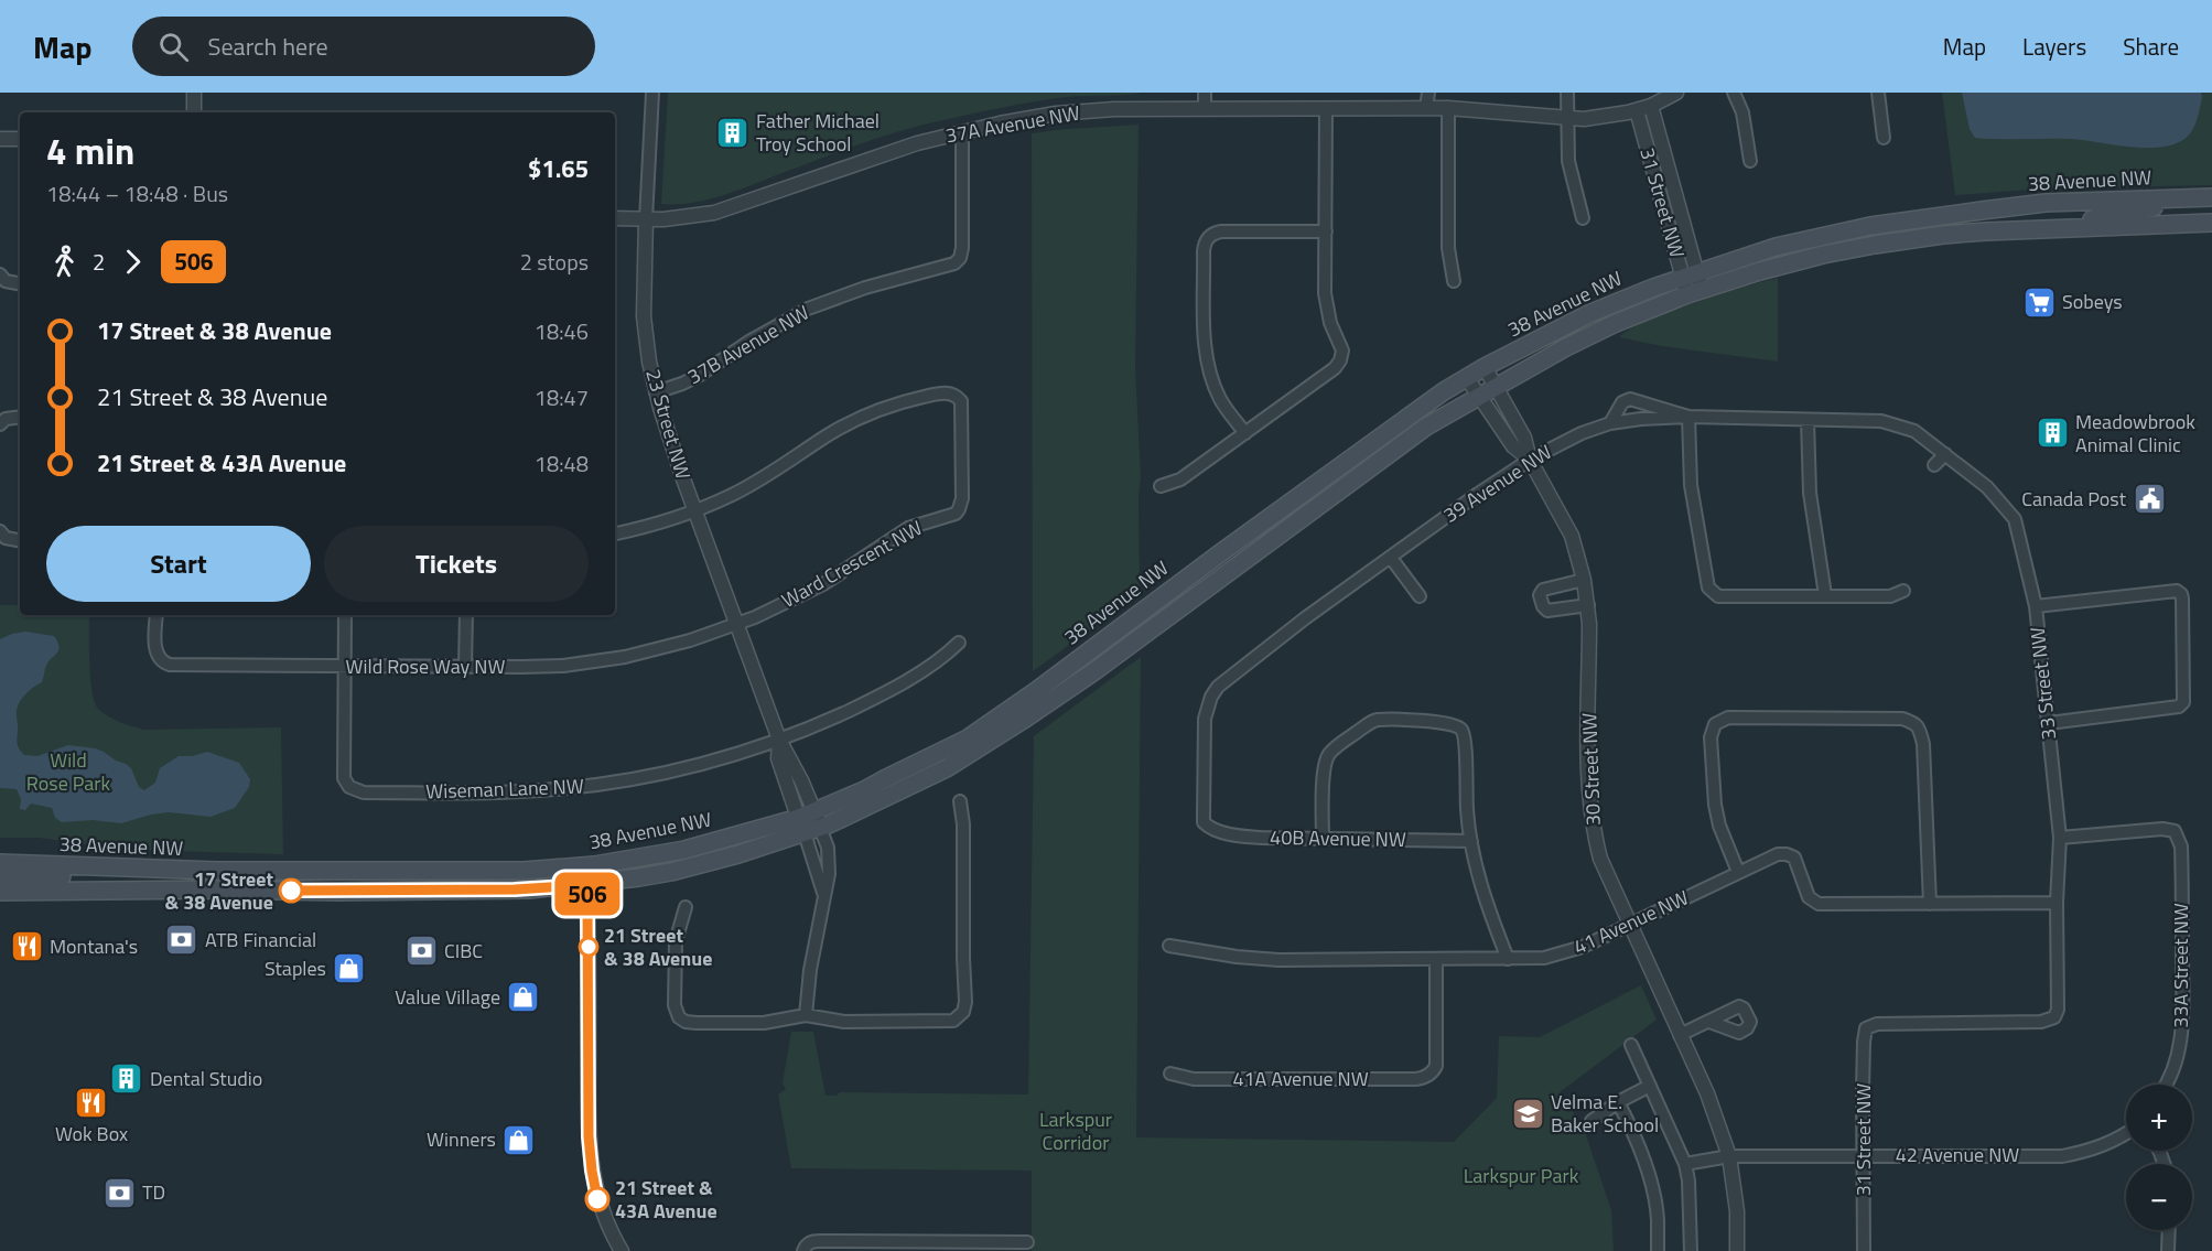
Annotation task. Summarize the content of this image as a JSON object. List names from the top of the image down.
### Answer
{
  "streets": {
    "main road": ["38 Avenue NW"],
    "street": [
      "37A Avenue NW",
      "31 Street NW",
      "37B Avenue NW",
      "23 Street NW",
      "39 Avenue NW",
      "Ward Crescent NW",
      "Wild Rose Way NW",
      "33 Street NW",
      "30 Street NW",
      "Wiseman Lane NW",
      "40B Avenue NW",
      "41 Avenue NW",
      "33A Street NW",
      "41A Avenue NW",
      "42 Avenue NW"
    ]
  },
  "crossings": [
    ["37A Avenue NW", "31 Street NW"],
    ["37A Avenue NW", "37B Avenue NW"],
    ["37A Avenue NW", "23 Street NW"],
    ["38 Avenue NW", "31 Street NW"],
    ["38 Avenue NW", "23 Street NW"],
    ["38 Avenue NW", "30 Street NW"],
    ["31 Street NW", "33 Street NW"],
    ["31 Street NW", "42 Avenue NW"],
    ["37B Avenue NW", "23 Street NW"],
    ["23 Street NW", "Ward Crescent NW"],
    ["23 Street NW", "Wild Rose Way NW"],
    ["23 Street NW", "Wiseman Lane NW"],
    ["39 Avenue NW", "33 Street NW"],
    ["39 Avenue NW", "30 Street NW"],
    ["39 Avenue NW", "40B Avenue NW"],
    ["Ward Crescent NW", "Wild Rose Way NW"],
    ["Wild Rose Way NW", "Wiseman Lane NW"],
    ["33 Street NW", "41 Avenue NW"],
    ["33 Street NW", "33A Street NW"],
    ["30 Street NW", "41 Avenue NW"],
    ["30 Street NW", "42 Avenue NW"],
    ["41 Avenue NW", "41A Avenue NW"]
  ],
  "parks": ["Wild Rose Park", "Larkspur Corridor", "Larkspur Park"],
  "places": {
    "building": ["Father Michael Troy School", "Meadowbrook Animal Clinic", "Dental Studio"],
    "supermarket": ["Sobeys"],
    "public building": ["Canada Post"],
    "other": ["17 Street & 38 Avenue", "21 Street & 38 Avenue", "21 Street & 43A Avenue"],
    "bank": ["ATB Financial", "CIBC", "TD"],
    "restaurant": ["Montana's", "Wok Box"],
    "shop": ["Staples", "Value Village", "Winners"],
    "school or university": ["Velma E. Baker School"]
  },
  "lines": ["bus line 506"],
  "page": {
    "header": "Map",
    "search": "Search here",
    "nav": ["Map", "Layers", "Share"],
    "on_map": "506",
    "heading": ["4 min", "18:44 – 18:48 · Bus", "$1.65"],
    "legs": ["2", "506", "2 stops"],
    "list": [
      {
        "name": "17 Street & 38 Avenue",
        "value": "18:46"
      },
      {
        "name": "21 Street & 38 Avenue",
        "value": "18:47"
      },
      {
        "name": "21 Street & 43A Avenue",
        "value": "18:48"
      }
    ],
    "buttons": ["Start", "Tickets"],
    "map_buttons": ["+", "−"]
  }
}
